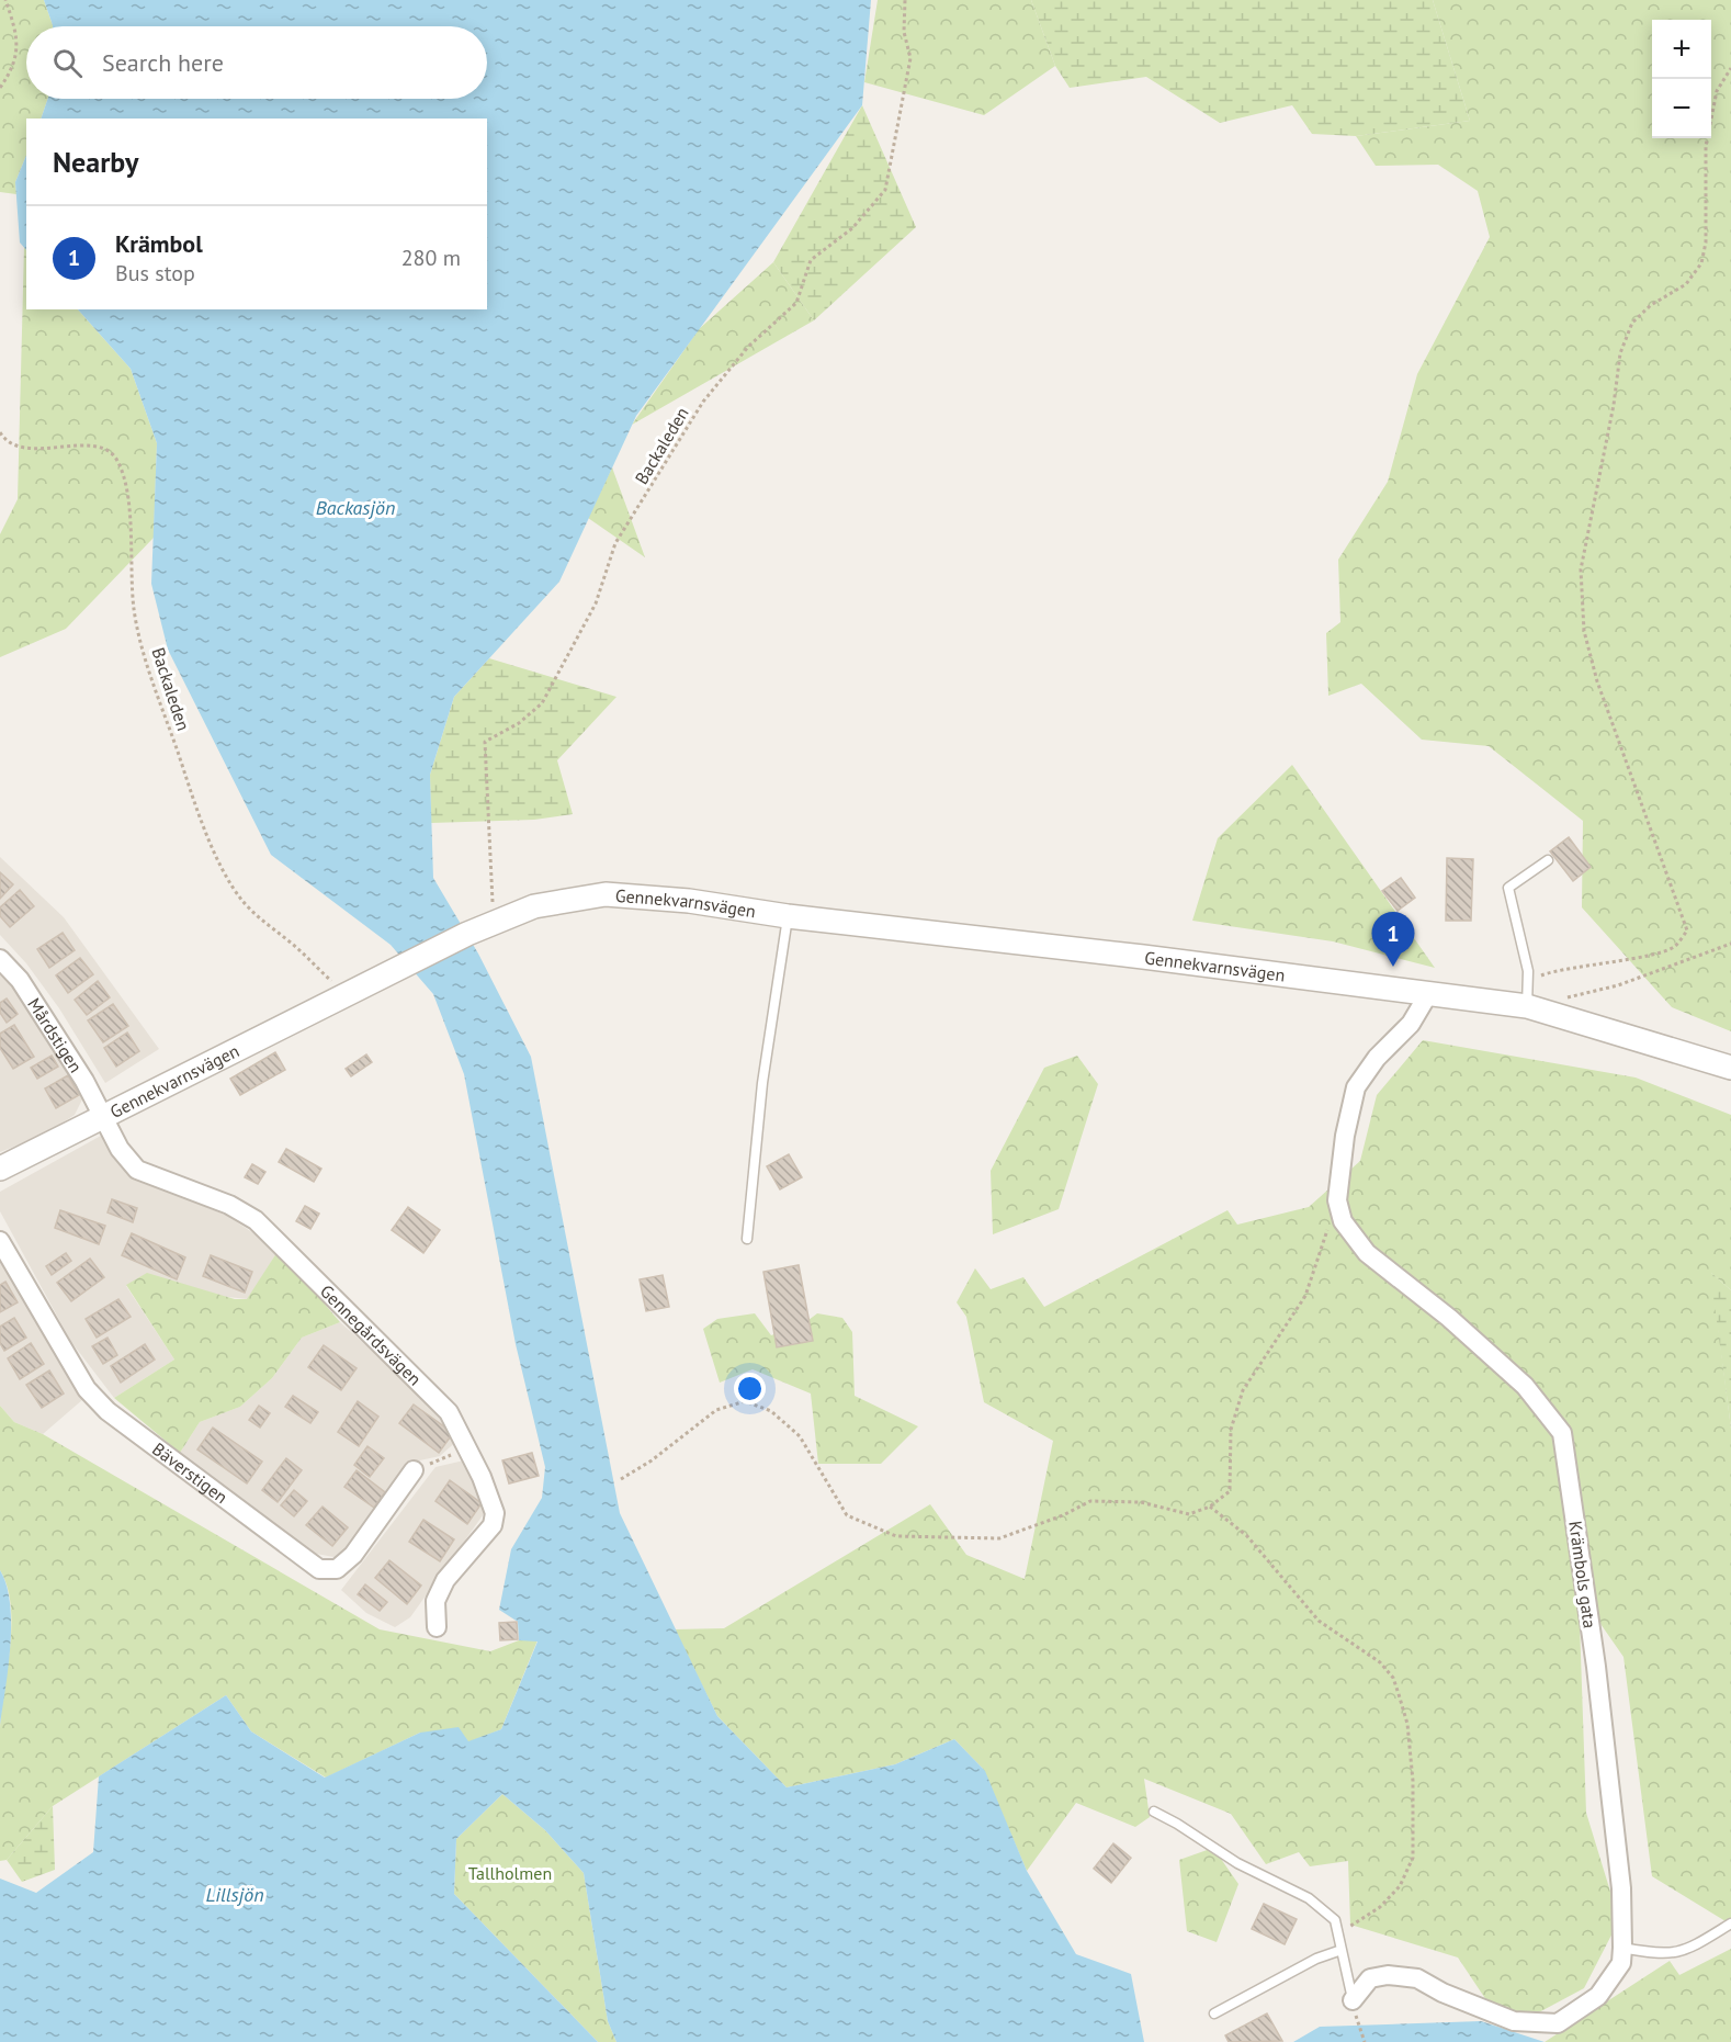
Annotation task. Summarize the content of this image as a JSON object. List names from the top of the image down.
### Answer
{
  "streets": {
    "street": [
      "Gennekvarnsvägen",
      "Mårdstigen",
      "Gennegårdsvägen",
      "Bäverstigen",
      "Krämbols gata"
    ],
    "path": ["Backaleden"]
  },
  "crossings": [
    ["Backaleden", "Gennekvarnsvägen"],
    ["Gennekvarnsvägen", "Mårdstigen"],
    ["Gennekvarnsvägen", "Gennegårdsvägen"],
    ["Gennekvarnsvägen", "Krämbols gata"],
    ["Mårdstigen", "Gennegårdsvägen"]
  ],
  "water": ["Backasjön", "Lillsjön"],
  "parks": ["Tallholmen"],
  "page": {
    "map_buttons": ["+", "−"],
    "search": "Search here",
    "heading": "Nearby",
    "list": [
      {
        "mark": "1",
        "name": "Krämbol",
        "note": "Bus stop",
        "value": "280 m"
      }
    ],
    "pins": "1"
  }
}
